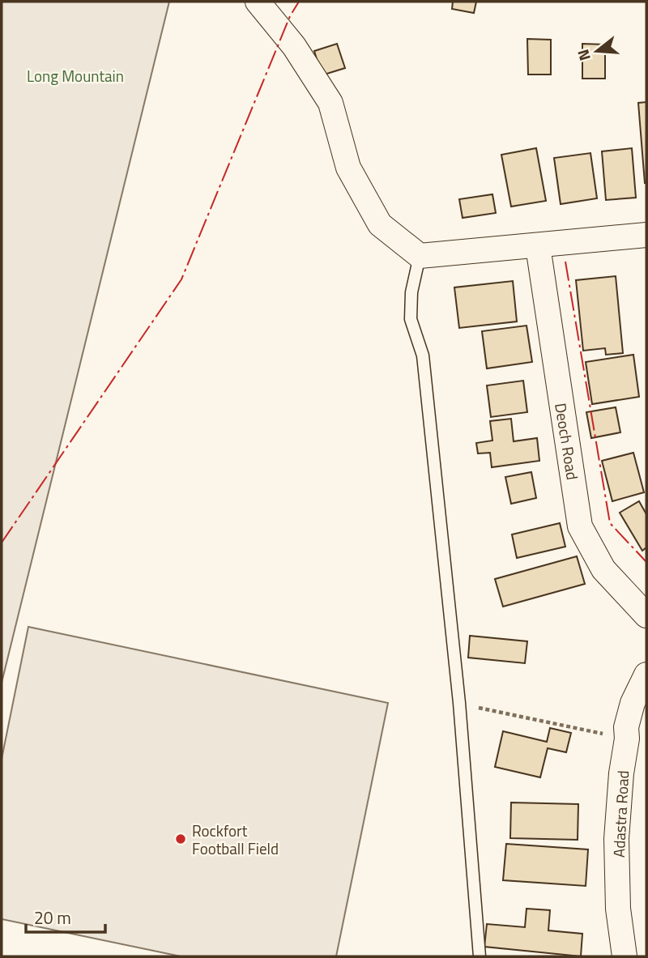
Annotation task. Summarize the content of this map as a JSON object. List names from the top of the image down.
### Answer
{
  "streets": {
    "street": ["Deoch Road", "Adastra Road"]
  },
  "parks": ["Long Mountain"],
  "places": ["Rockfort Football Field"],
  "scale_bar": "20 m",
  "north": "left"
}
